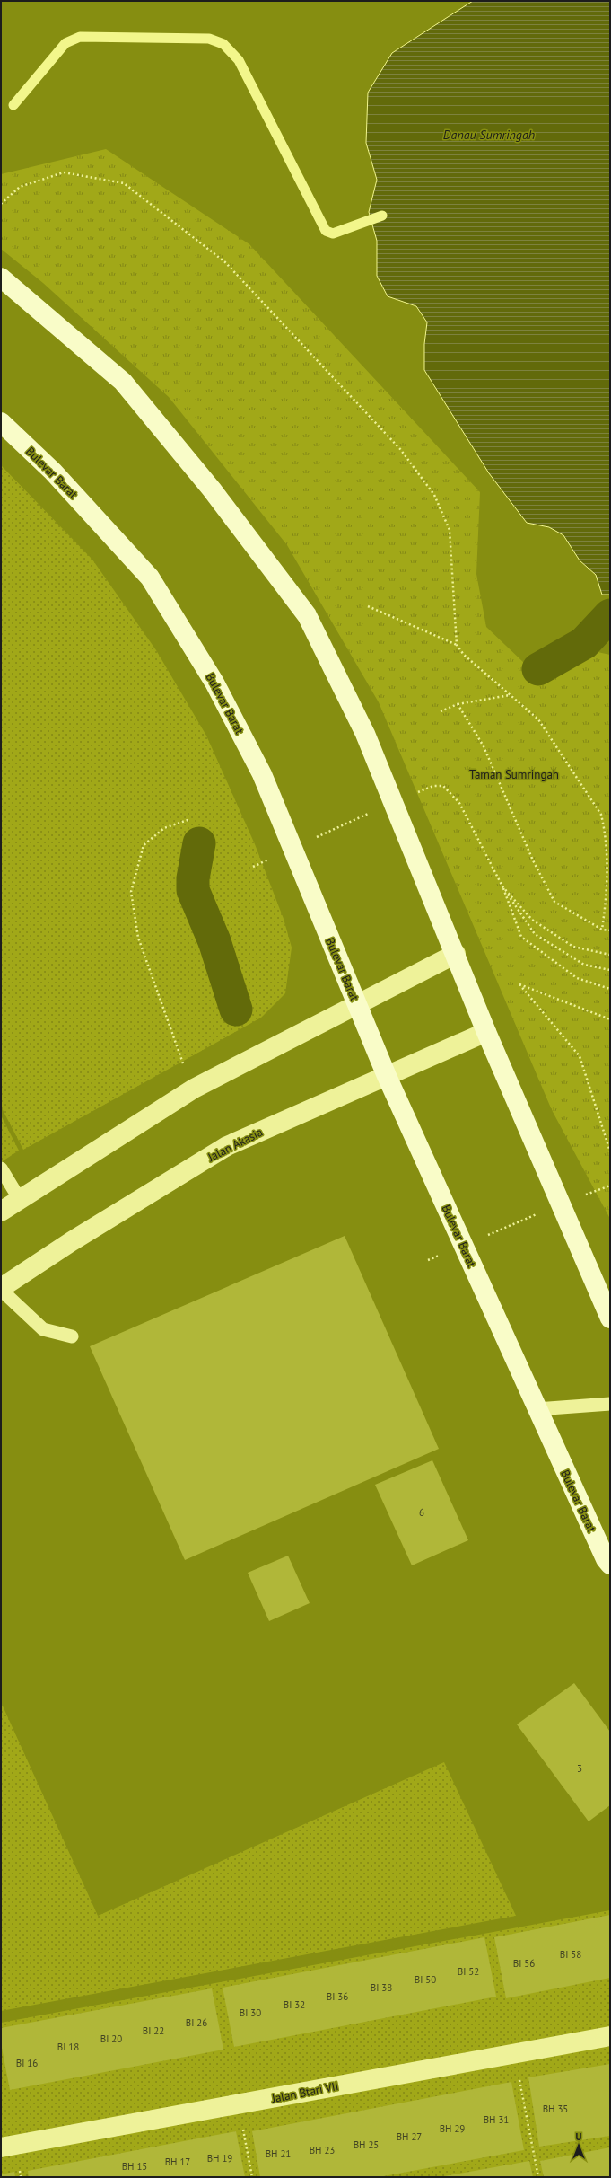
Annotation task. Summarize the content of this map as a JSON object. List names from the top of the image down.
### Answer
{
  "streets": {
    "main road": ["Bulevar Barat"],
    "street": ["Jalan Akasia", "Jalan Btari VII"]
  },
  "crossings": [
    ["Bulevar Barat", "Jalan Akasia"]
  ],
  "water": ["Danau Sumringah"],
  "parks": ["Taman Sumringah"],
  "house_numbers": [
    "6",
    "3",
    "BI 58",
    "BI 56",
    "BI 52",
    "BI 50",
    "BI 38",
    "BI 36",
    "BI 32",
    "BI 30",
    "BI 26",
    "BI 22",
    "BI 20",
    "BI 18",
    "BI 16",
    "BH 35",
    "BH 31",
    "BH 29",
    "BH 27",
    "BH 25",
    "BH 23",
    "BH 21",
    "BH 19",
    "BH 17",
    "BH 15"
  ],
  "north": "top"
}
